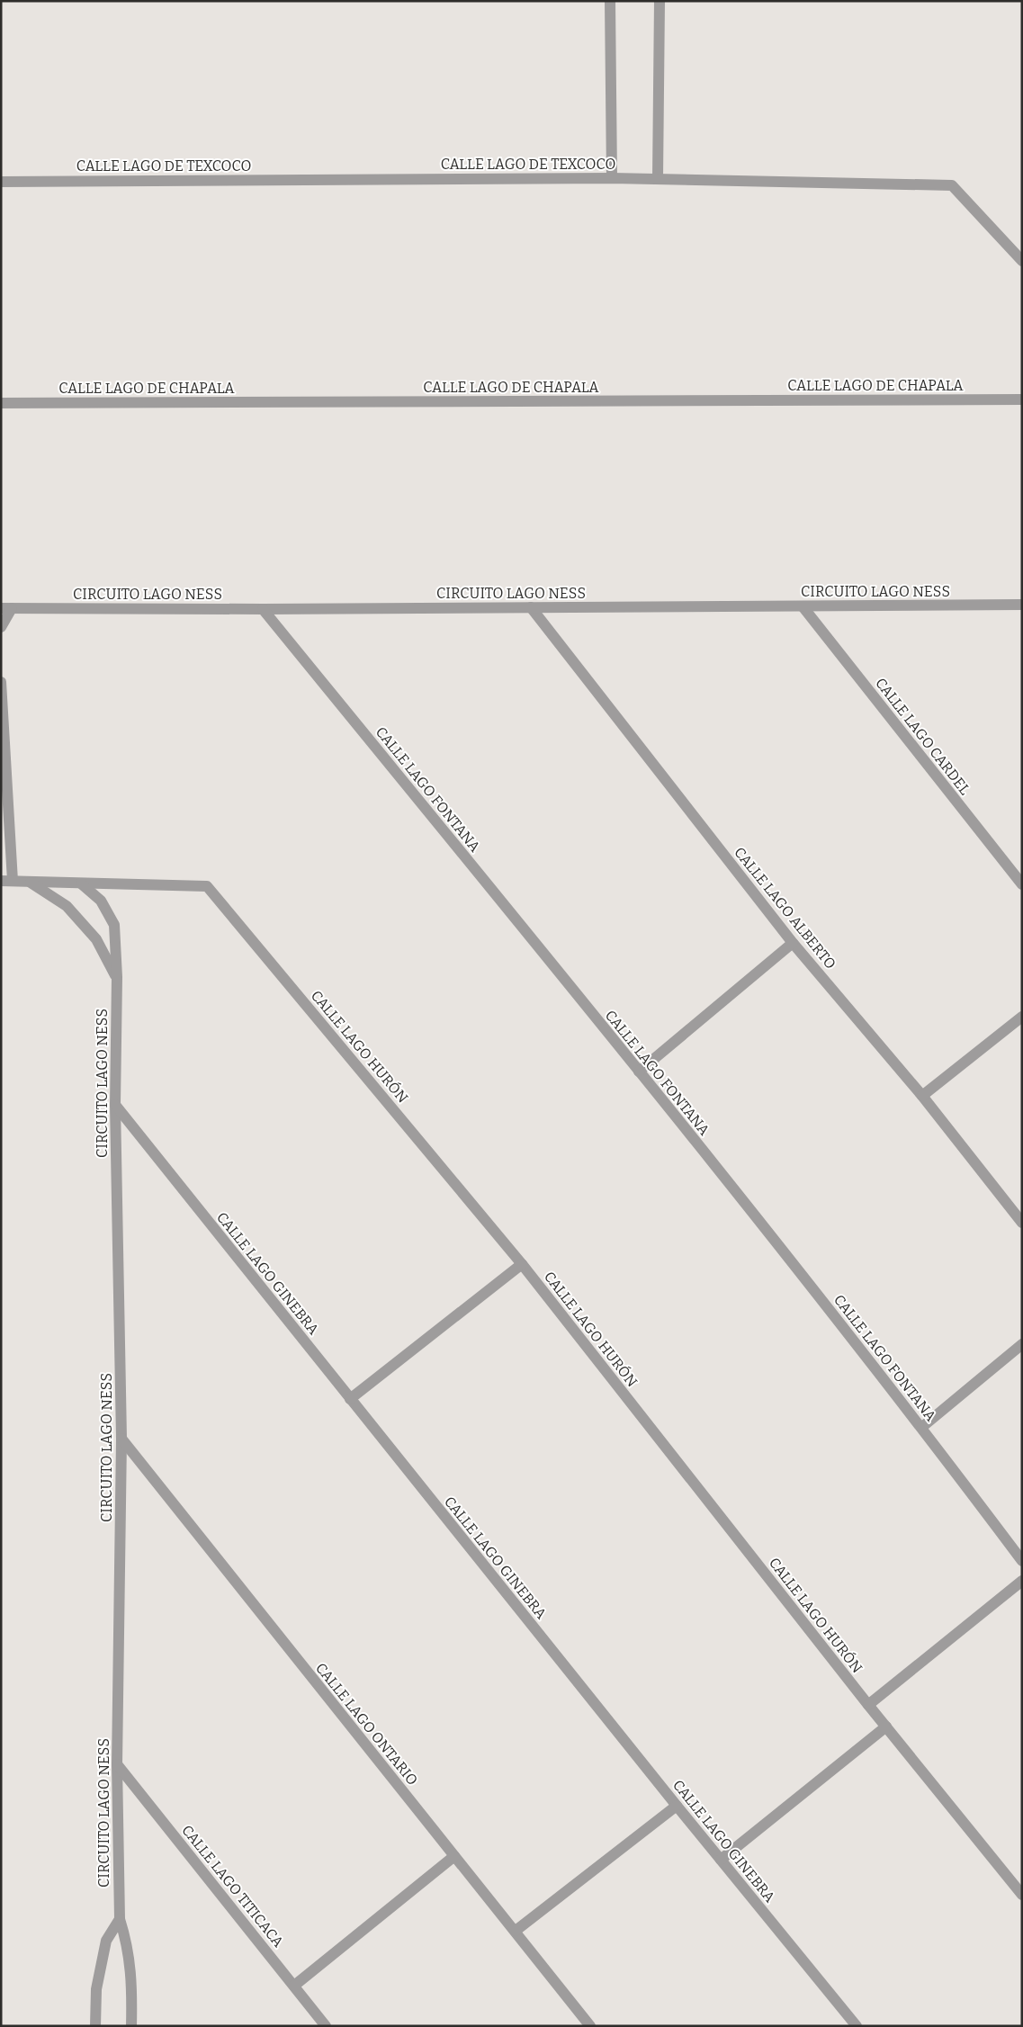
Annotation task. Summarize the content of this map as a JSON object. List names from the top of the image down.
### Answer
{
  "streets": {
    "street": [
      "CALLE LAGO DE TEXCOCO",
      "CALLE LAGO DE CHAPALA",
      "CIRCUITO LAGO NESS",
      "CALLE LAGO CARDEL",
      "CALLE LAGO FONTANA",
      "CALLE LAGO ALBERTO",
      "CALLE LAGO HURÓN",
      "CALLE LAGO GINEBRA",
      "CALLE LAGO ONTARIO",
      "CALLE LAGO TITICACA"
    ]
  },
  "crossings": [
    ["CIRCUITO LAGO NESS", "CALLE LAGO CARDEL"],
    ["CIRCUITO LAGO NESS", "CALLE LAGO FONTANA"],
    ["CIRCUITO LAGO NESS", "CALLE LAGO ALBERTO"],
    ["CIRCUITO LAGO NESS", "CALLE LAGO HURÓN"],
    ["CIRCUITO LAGO NESS", "CALLE LAGO GINEBRA"],
    ["CIRCUITO LAGO NESS", "CALLE LAGO ONTARIO"],
    ["CIRCUITO LAGO NESS", "CALLE LAGO TITICACA"]
  ]
}
